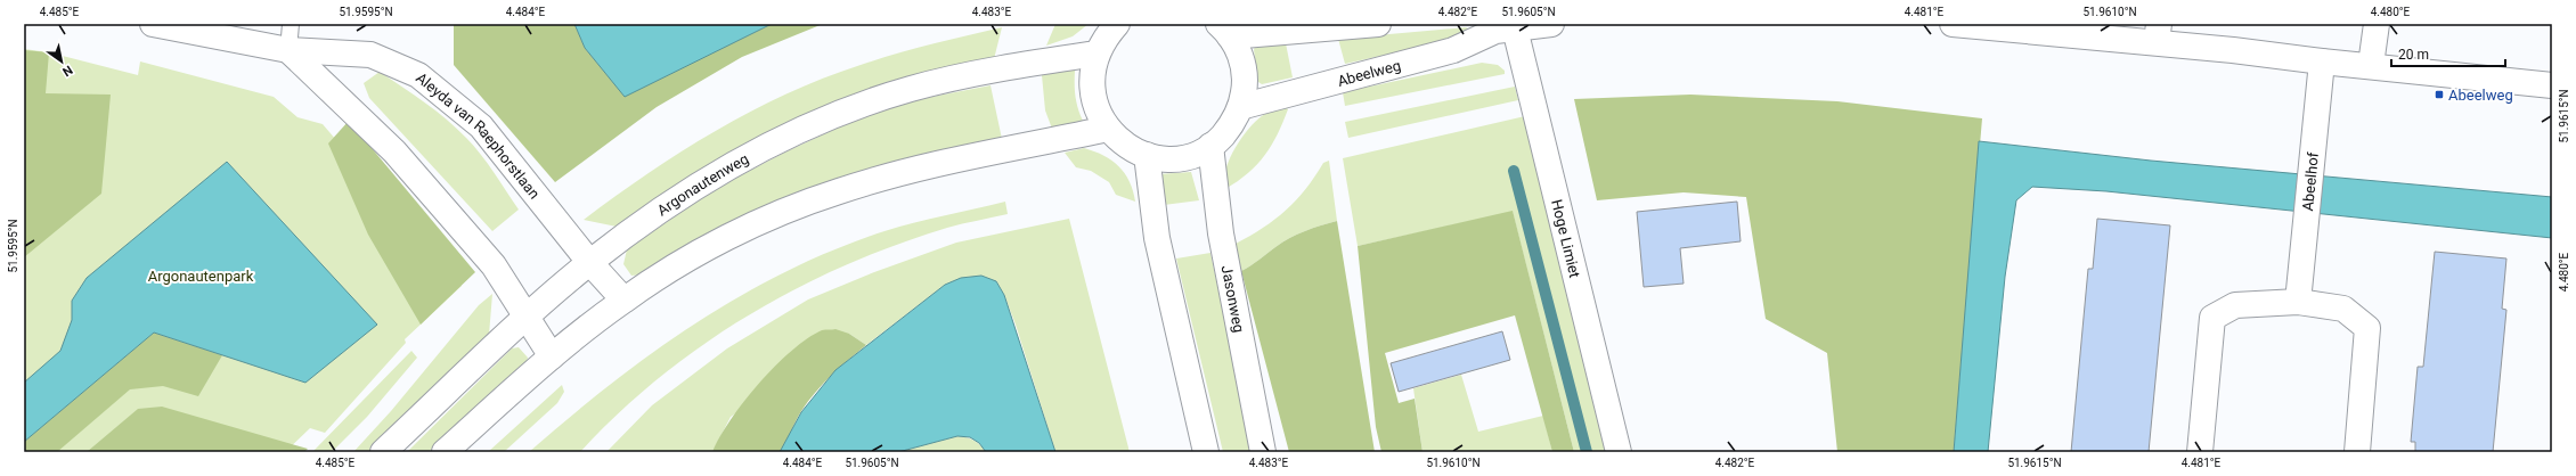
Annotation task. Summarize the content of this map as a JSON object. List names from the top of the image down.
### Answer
{
  "streets": {
    "street": [
      "Abeelweg",
      "Aleyda van Raephorstlaan",
      "Abeelhof",
      "Argonautenweg",
      "Hoge Limiet",
      "Jasonweg"
    ]
  },
  "crossings": [
    ["Abeelweg", "Hoge Limiet"],
    ["Aleyda van Raephorstlaan", "Argonautenweg"]
  ],
  "parks": ["Argonautenpark"],
  "places": {
    "transit": ["Abeelweg"]
  },
  "scale_bar": "20 m",
  "north": "bottom right",
  "coordinates": [
    "4.485°E",
    "51.9595°N",
    "4.484°E",
    "4.483°E",
    "4.482°E",
    "51.9605°N",
    "4.481°E",
    "51.9610°N",
    "4.480°E",
    "51.9615°N"
  ]
}
